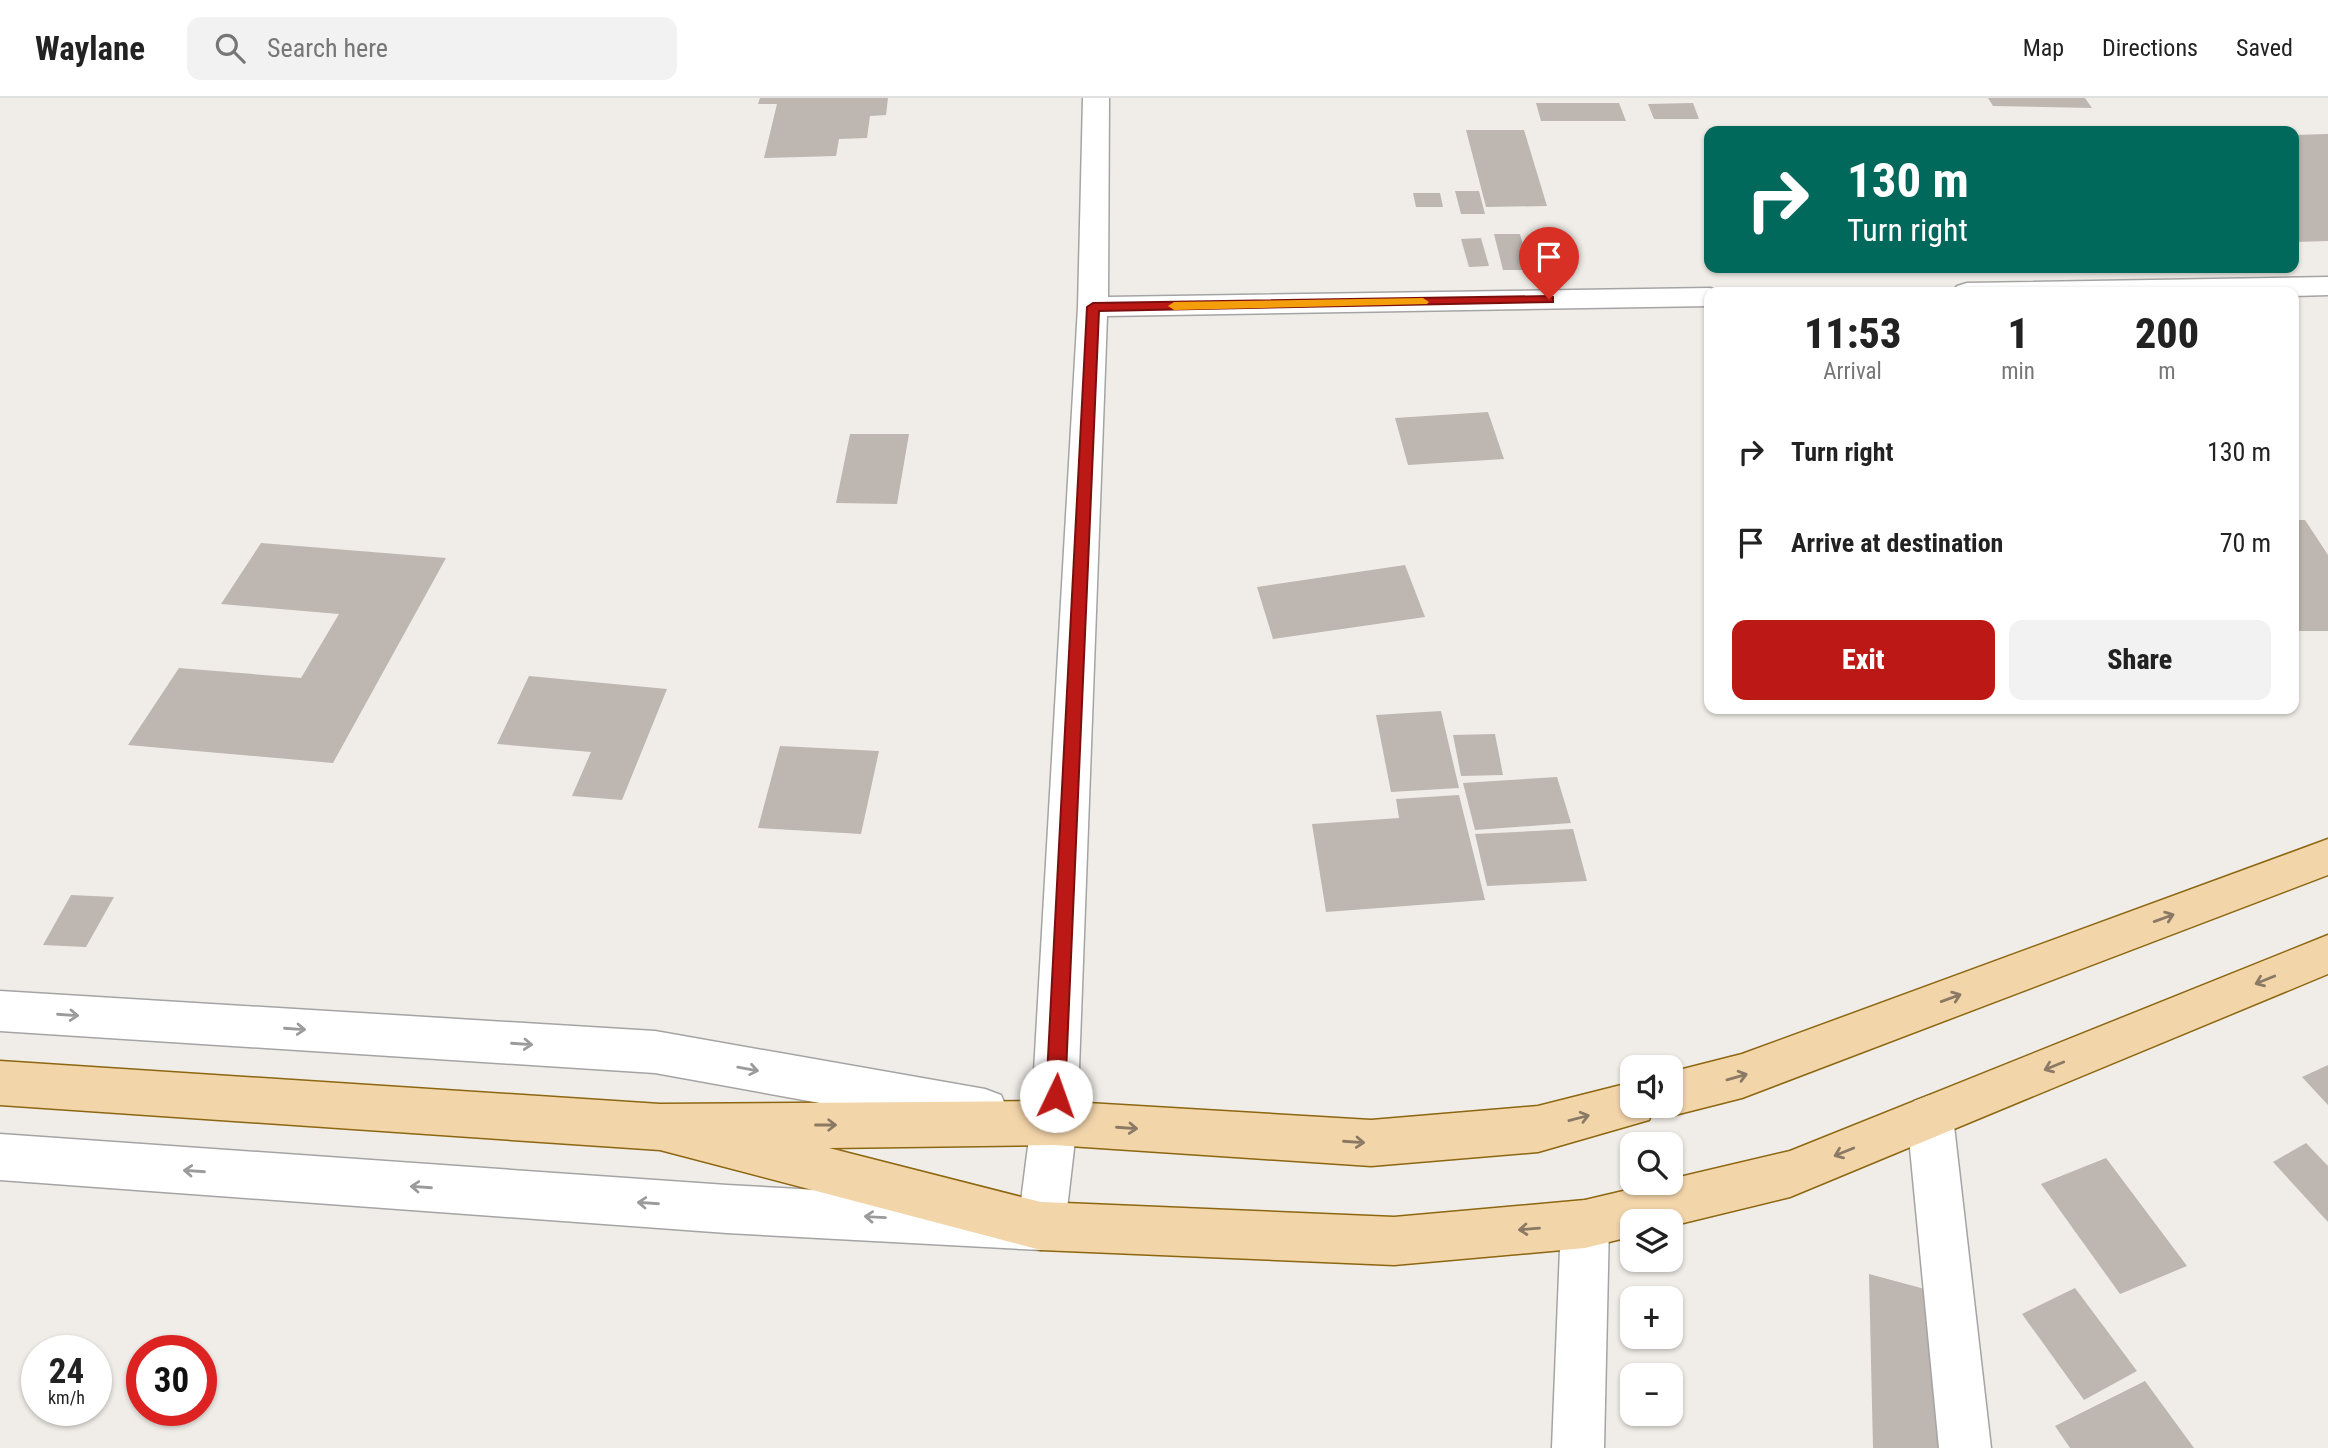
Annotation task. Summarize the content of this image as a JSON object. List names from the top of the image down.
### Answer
{
  "page": {
    "header": "Waylane",
    "search": "Search here",
    "nav": ["Map", "Directions", "Saved"],
    "turn": ["130 m", "Turn right"],
    "eta": [
      "11:53",
      "Arrival",
      "1",
      "min",
      "200",
      "m"
    ],
    "list": [
      {
        "name": "Turn right",
        "value": "130 m"
      },
      {
        "name": "Arrive at destination",
        "value": "70 m"
      }
    ],
    "buttons": ["Exit", "Share"],
    "map_buttons": ["+", "−"],
    "speed": "24 km/h",
    "limit": "30"
  }
}
